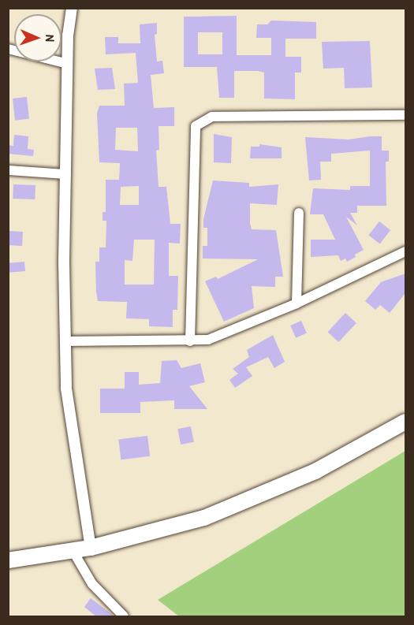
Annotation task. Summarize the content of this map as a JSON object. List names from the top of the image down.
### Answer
{
  "north": "right"
}
